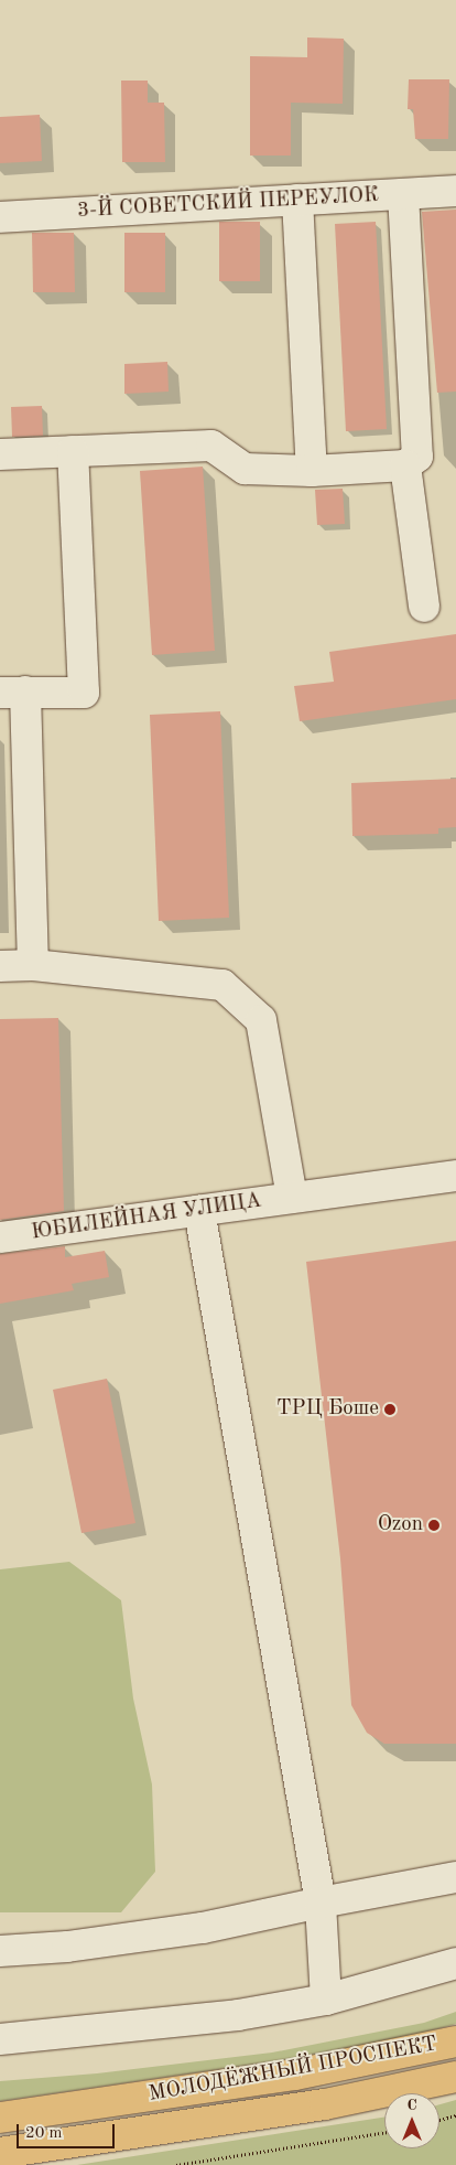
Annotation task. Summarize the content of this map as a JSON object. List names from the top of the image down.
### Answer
{
  "streets": {
    "main road": ["МОЛОДЁЖНЫЙ ПРОСПЕКТ"],
    "street": ["3-Й СОВЕТСКИЙ ПЕРЕУЛОК", "ЮБИЛЕЙНАЯ УЛИЦА"]
  },
  "places": ["ТРЦ Боше", "Ozon"],
  "scale_bar": "20 m",
  "north": "top"
}
